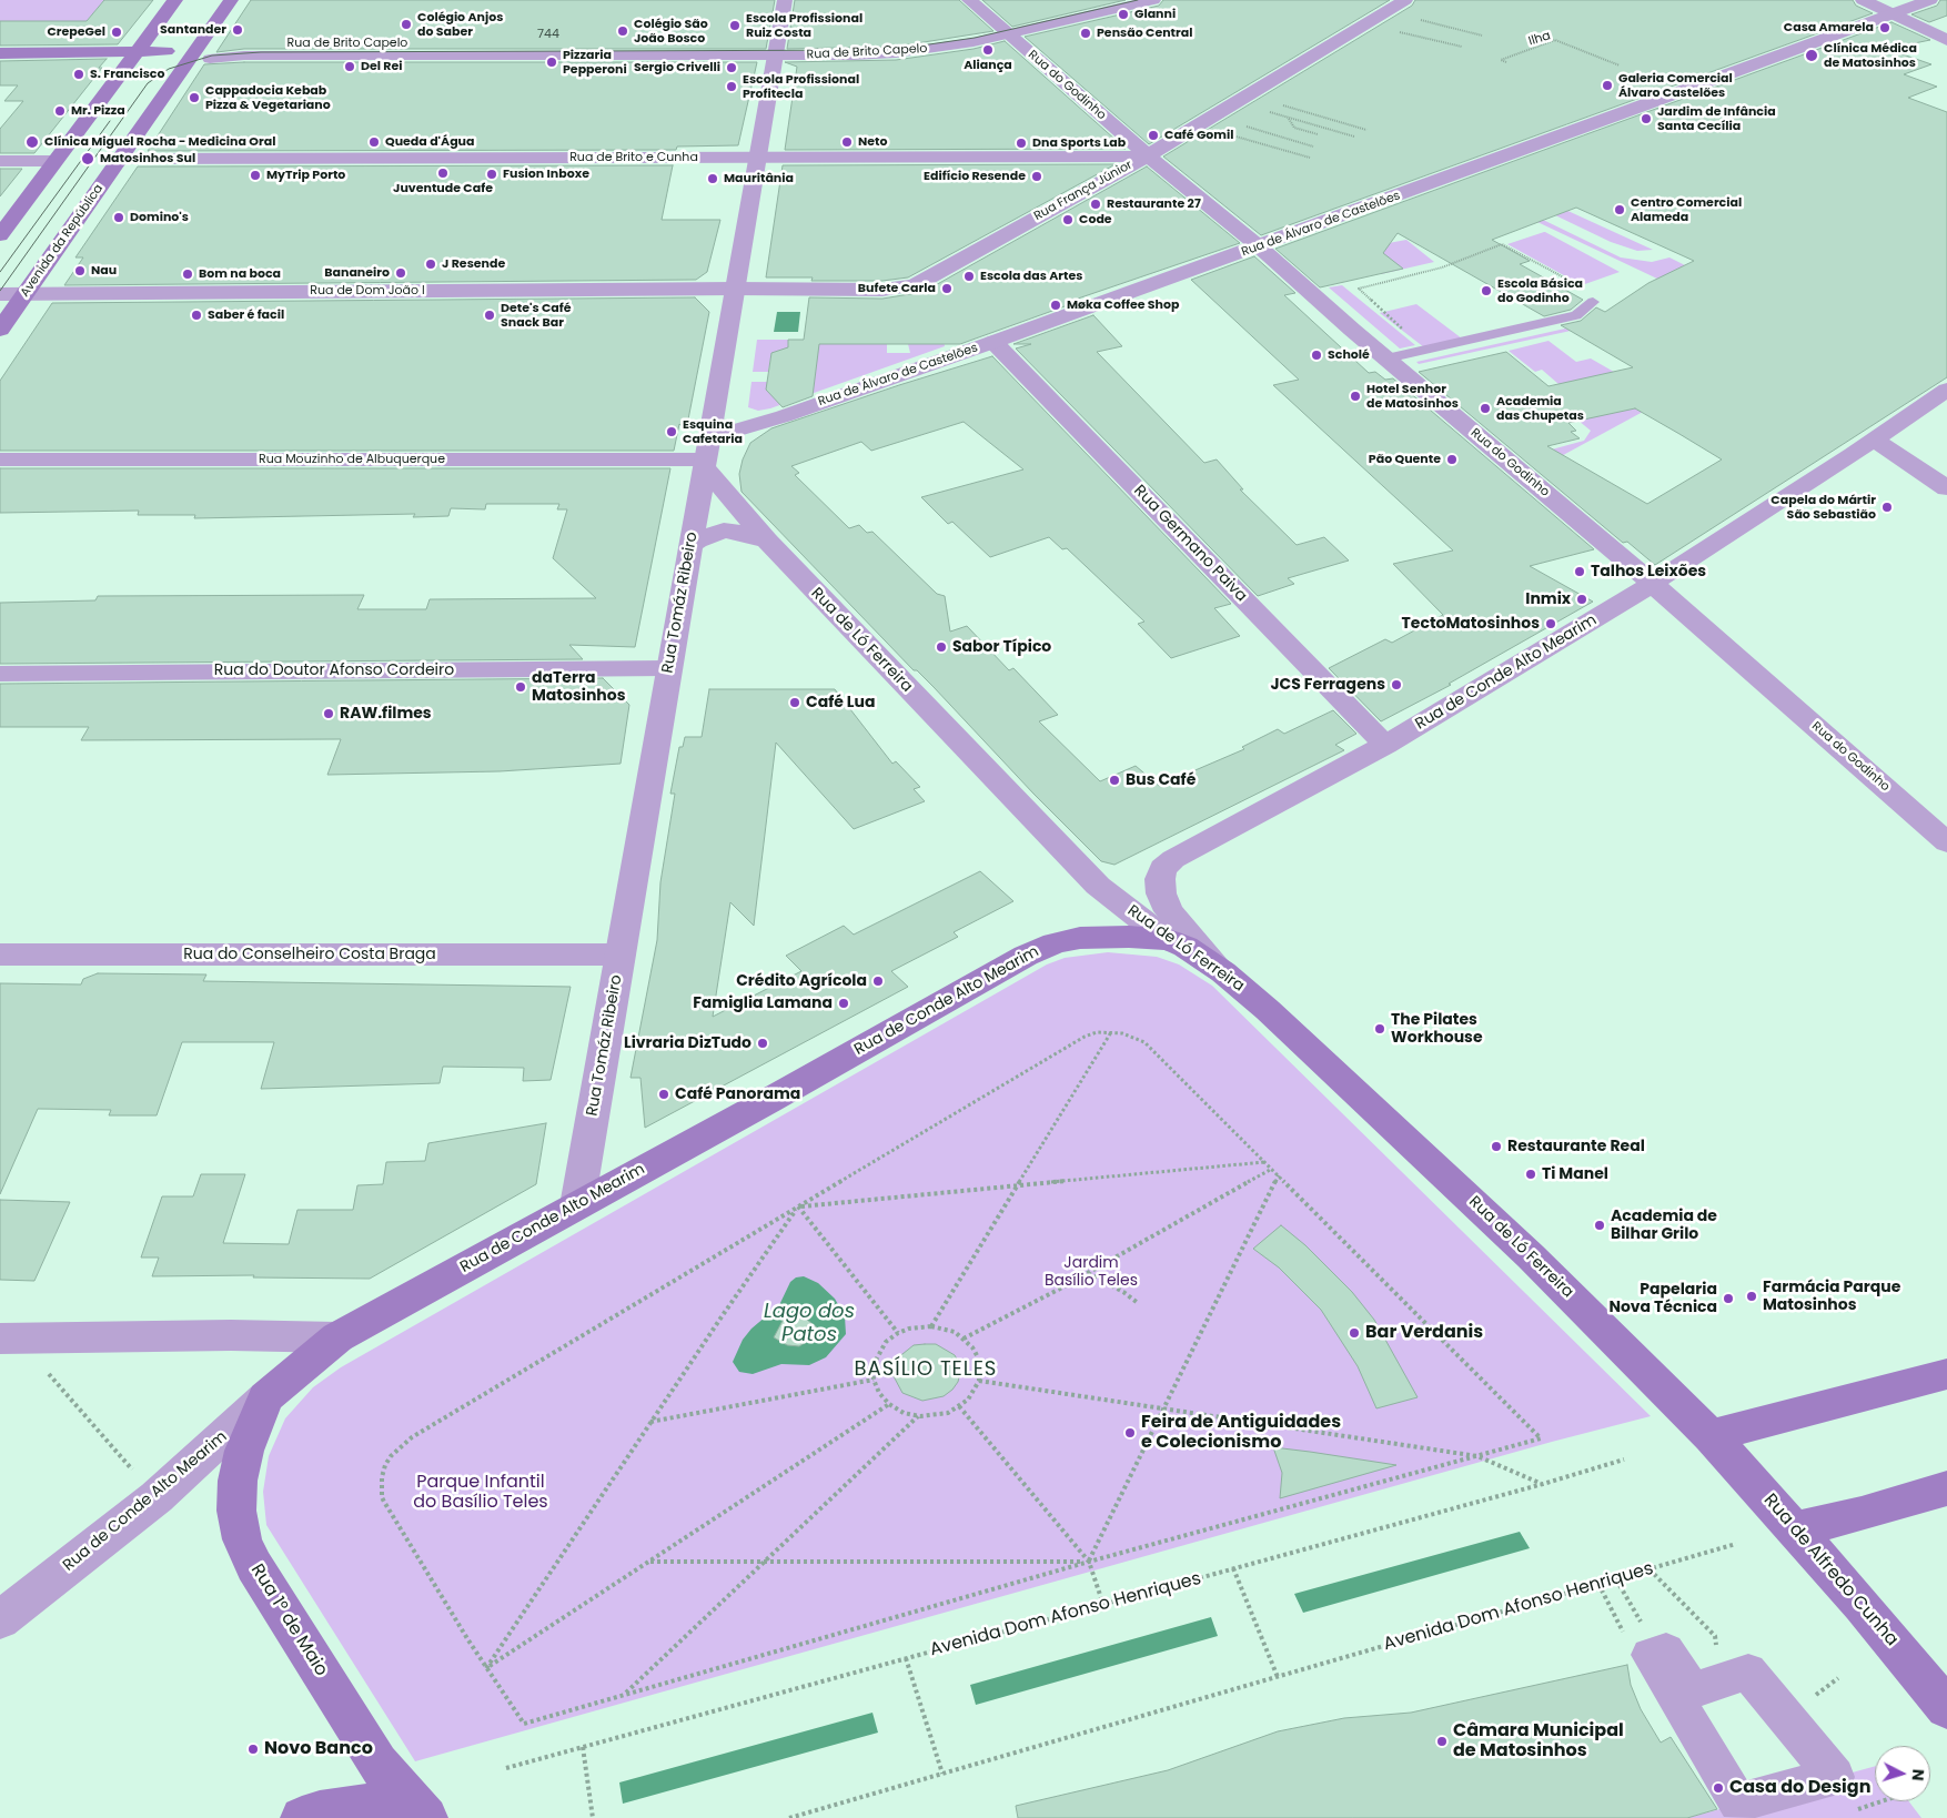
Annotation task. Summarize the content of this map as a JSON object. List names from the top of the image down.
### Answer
{
  "streets": {
    "main road": [
      "Avenida da República",
      "Rua de Ló Ferreira",
      "Rua de Conde Alto Mearim",
      "Rua de Alfredo Cunha",
      "Rua 1º de Maio"
    ],
    "street": [
      "Rua de Brito Capelo",
      "Rua do Godinho",
      "Rua de Brito e Cunha",
      "Rua França Júnior",
      "Rua de Álvaro de Castelões",
      "Rua de Dom João I",
      "Rua Mouzinho de Albuquerque",
      "Rua Germano Paiva",
      "Rua Tomáz Ribeiro",
      "Rua do Doutor Afonso Cordeiro",
      "Rua do Conselheiro Costa Braga"
    ],
    "path": ["Ilha", "Avenida Dom Afonso Henriques"]
  },
  "crossings": [
    ["Rua de Brito Capelo", "Rua do Godinho"],
    ["Rua de Brito Capelo", "Avenida da República"],
    ["Rua de Brito Capelo", "Rua Tomáz Ribeiro"],
    ["Rua do Godinho", "Rua de Brito e Cunha"],
    ["Rua do Godinho", "Rua França Júnior"],
    ["Rua do Godinho", "Rua de Álvaro de Castelões"],
    ["Rua do Godinho", "Rua de Conde Alto Mearim"],
    ["Rua de Brito e Cunha", "Rua França Júnior"],
    ["Rua de Brito e Cunha", "Avenida da República"],
    ["Rua de Brito e Cunha", "Rua Tomáz Ribeiro"],
    ["Rua França Júnior", "Rua de Dom João I"],
    ["Rua França Júnior", "Rua Tomáz Ribeiro"],
    ["Rua de Álvaro de Castelões", "Rua Mouzinho de Albuquerque"],
    ["Rua de Álvaro de Castelões", "Rua Germano Paiva"],
    ["Rua de Álvaro de Castelões", "Rua Tomáz Ribeiro"],
    ["Rua de Álvaro de Castelões", "Rua de Ló Ferreira"],
    ["Avenida da República", "Rua de Dom João I"],
    ["Rua de Dom João I", "Rua Tomáz Ribeiro"],
    ["Rua Mouzinho de Albuquerque", "Rua Tomáz Ribeiro"],
    ["Rua Mouzinho de Albuquerque", "Rua de Ló Ferreira"],
    ["Rua Germano Paiva", "Rua de Conde Alto Mearim"],
    ["Rua Tomáz Ribeiro", "Rua de Ló Ferreira"],
    ["Rua Tomáz Ribeiro", "Rua do Doutor Afonso Cordeiro"],
    ["Rua Tomáz Ribeiro", "Rua de Conde Alto Mearim"],
    ["Rua Tomáz Ribeiro", "Rua do Conselheiro Costa Braga"],
    ["Rua de Ló Ferreira", "Rua de Conde Alto Mearim"],
    ["Rua de Ló Ferreira", "Rua de Alfredo Cunha"],
    ["Rua de Conde Alto Mearim", "Rua 1º de Maio"]
  ],
  "districts": ["BASÍLIO TELES"],
  "water": ["Lago dos Patos"],
  "parks": ["Jardim Basílio Teles", "Parque Infantil do Basílio Teles"],
  "places": [
    "Glanni",
    "Colégio Anjos do Saber",
    "Escola Profissional Ruiz Costa",
    "Casa Amarela",
    "Santander",
    "Colégio São João Bosco",
    "CrepeGel",
    "Pensão Central",
    "Aliança",
    "Clínica Médica de Matosinhos",
    "Pizzaria Pepperoni",
    "Del Rei",
    "Sergio Crivelli",
    "S. Francisco",
    "Galeria Comercial Álvaro Castelões",
    "Escola Profissional Profitecla",
    "Cappadocia Kebab Pizza & Vegetariano",
    "Mr. Pizza",
    "Jardim de Infância Santa Cecília",
    "Café Gomil",
    "Clínica Miguel Rocha - Medicina Oral",
    "Queda d'Água",
    "Neto",
    "Dna Sports Lab",
    "Matosinhos Sul",
    "Juventude Cafe",
    "Fusion Inboxe",
    "MyTrip Porto",
    "Edifício Resende",
    "Mauritânia",
    "Restaurante 27",
    "Centro Comercial Alameda",
    "Domino's",
    "Code",
    "J Resende",
    "Nau",
    "Bananeiro",
    "Bom na boca",
    "Escola das Artes",
    "Bufete Carla",
    "Escola Básica do Godinho",
    "Møka Coffee Shop",
    "Saber é facil",
    "Dete's Café Snack Bar",
    "Scholé",
    "Hotel Senhor de Matosinhos",
    "Academia das Chupetas",
    "Esquina Cafetaria",
    "Pão Quente",
    "Capela do Mártir São Sebastião",
    "Talhos Leixões",
    "Inmix",
    "TectoMatosinhos",
    "Sabor Típico",
    "JCS Ferragens",
    "daTerra Matosinhos",
    "Café Lua",
    "RAW.filmes",
    "Bus Café",
    "Crédito Agrícola",
    "Famiglia Lamana",
    "The Pilates Workhouse",
    "Livraria DizTudo",
    "Café Panorama",
    "Restaurante Real",
    "Ti Manel",
    "Academia de Bilhar Grilo",
    "Farmácia Parque Matosinhos",
    "Papelaria Nova Técnica",
    "Bar Verdanis",
    "Feira de Antiguidades e Colecionismo",
    "Câmara Municipal de Matosinhos",
    "Novo Banco",
    "Casa do Design"
  ],
  "house_numbers": ["744"],
  "north": "right"
}
